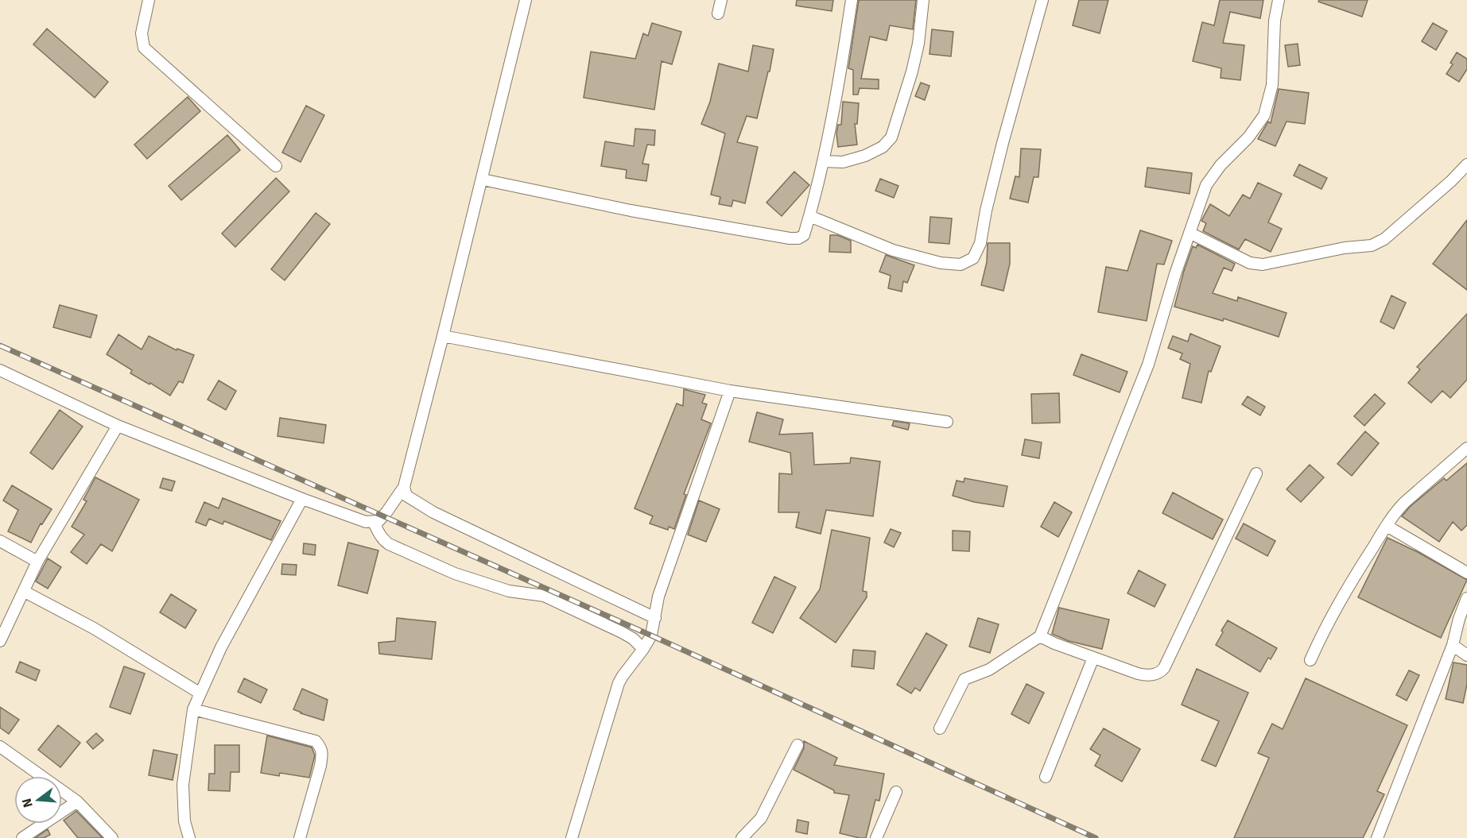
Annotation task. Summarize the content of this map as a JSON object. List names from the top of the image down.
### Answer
{
  "north": "left"
}
